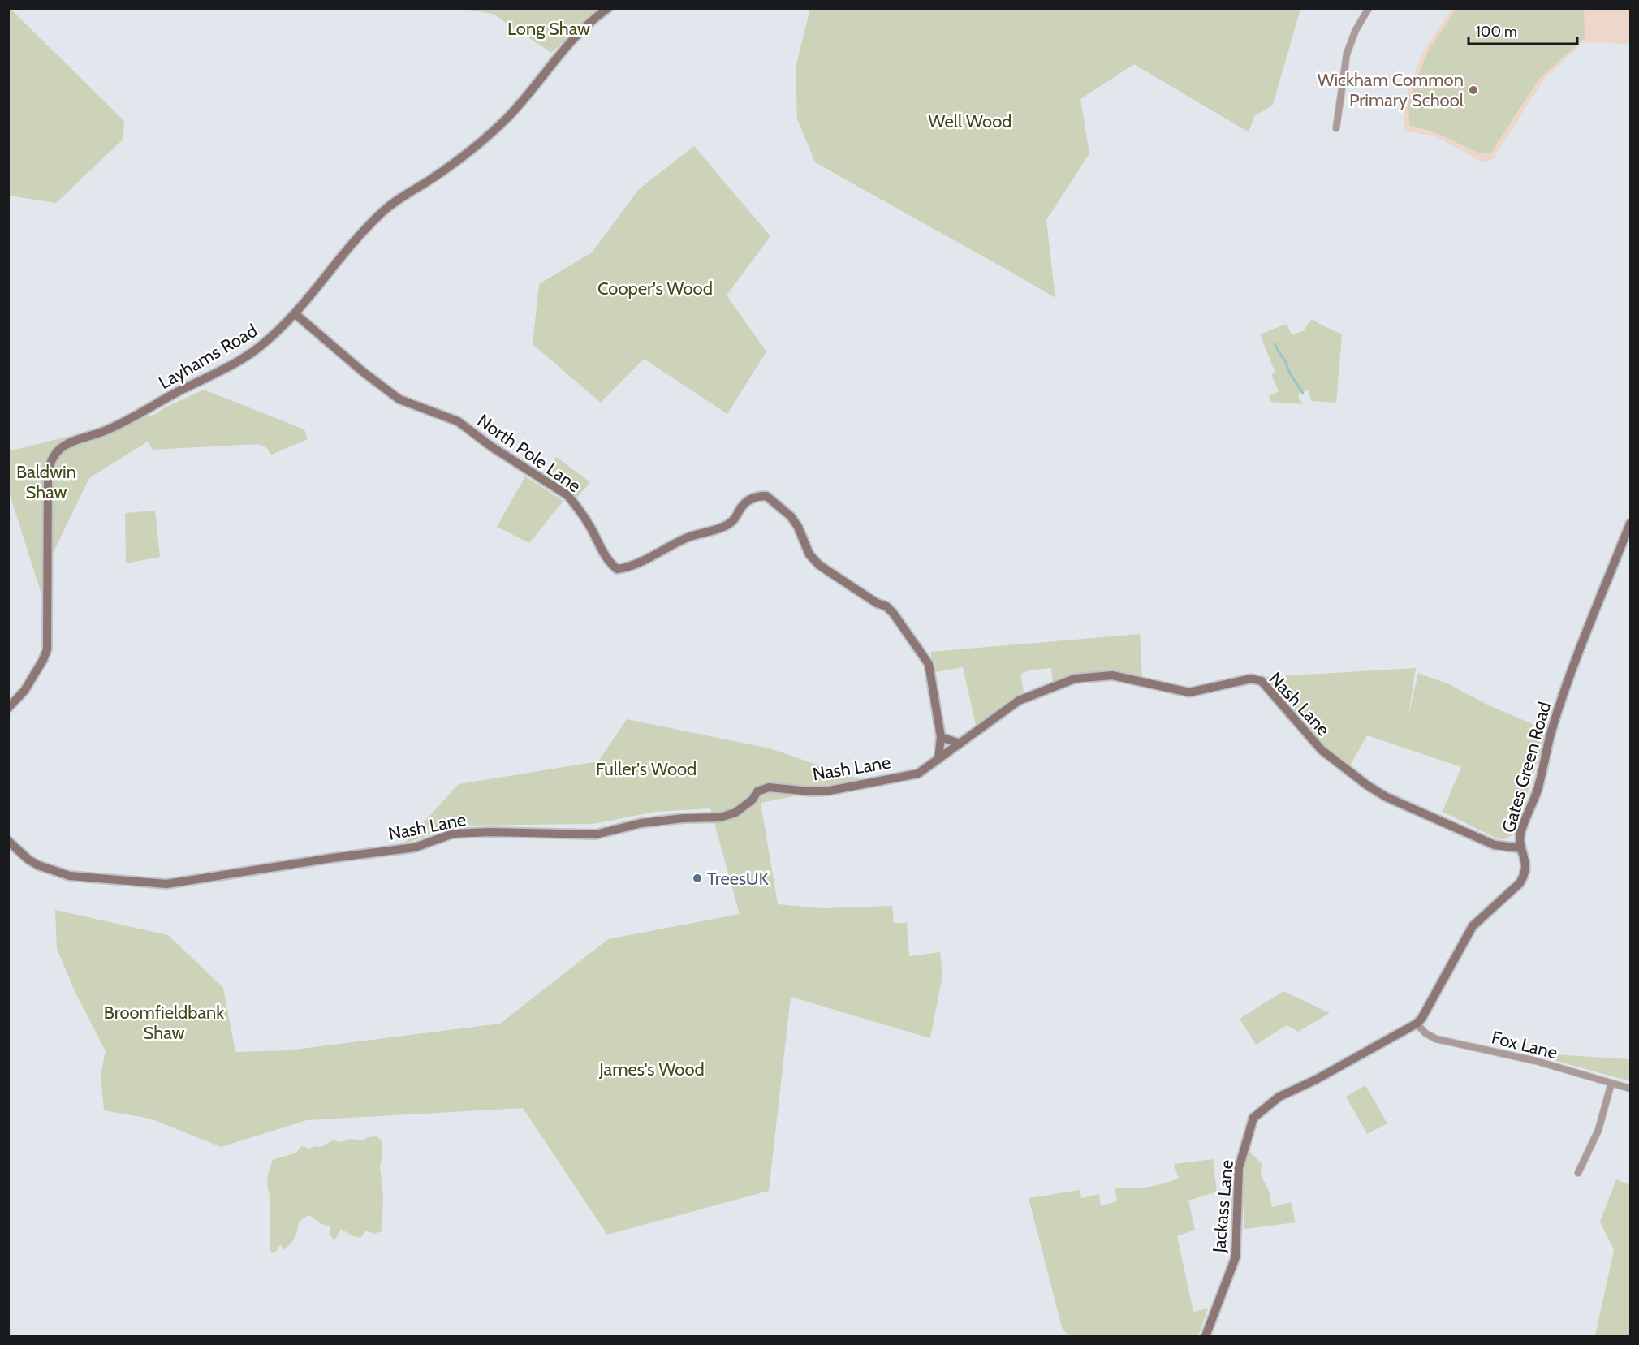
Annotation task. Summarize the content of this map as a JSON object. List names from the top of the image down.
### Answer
{
  "streets": {
    "street": [
      "Layhams Road",
      "North Pole Lane",
      "Nash Lane",
      "Gates Green Road",
      "Fox Lane",
      "Jackass Lane"
    ]
  },
  "crossings": [
    ["Layhams Road", "North Pole Lane"],
    ["North Pole Lane", "Nash Lane"],
    ["Nash Lane", "Gates Green Road"],
    ["Gates Green Road", "Fox Lane"],
    ["Gates Green Road", "Jackass Lane"],
    ["Fox Lane", "Jackass Lane"]
  ],
  "parks": [
    "Long Shaw",
    "Well Wood",
    "Cooper's Wood",
    "Baldwin Shaw",
    "Fuller's Wood",
    "Broomfieldbank Shaw",
    "James's Wood"
  ],
  "places": ["Wickham Common Primary School", "TreesUK"],
  "scale_bar": "100 m"
}
